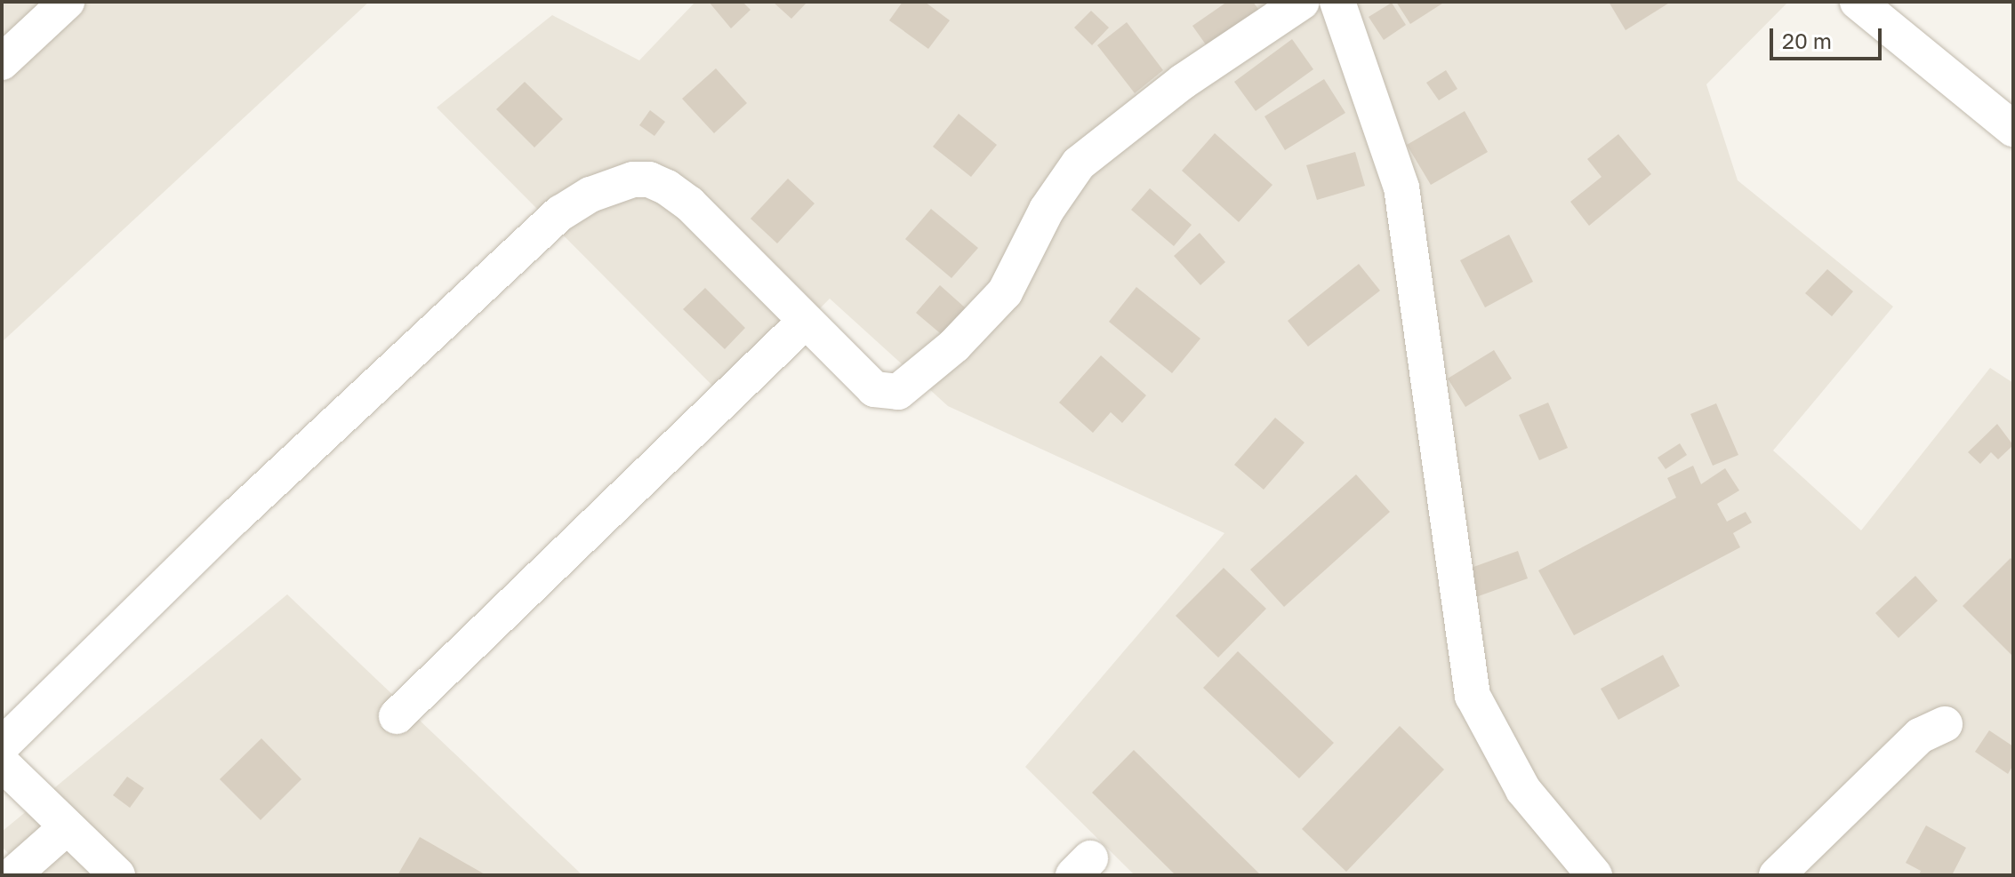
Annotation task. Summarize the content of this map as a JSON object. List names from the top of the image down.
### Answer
{
  "scale_bar": "20 m"
}
